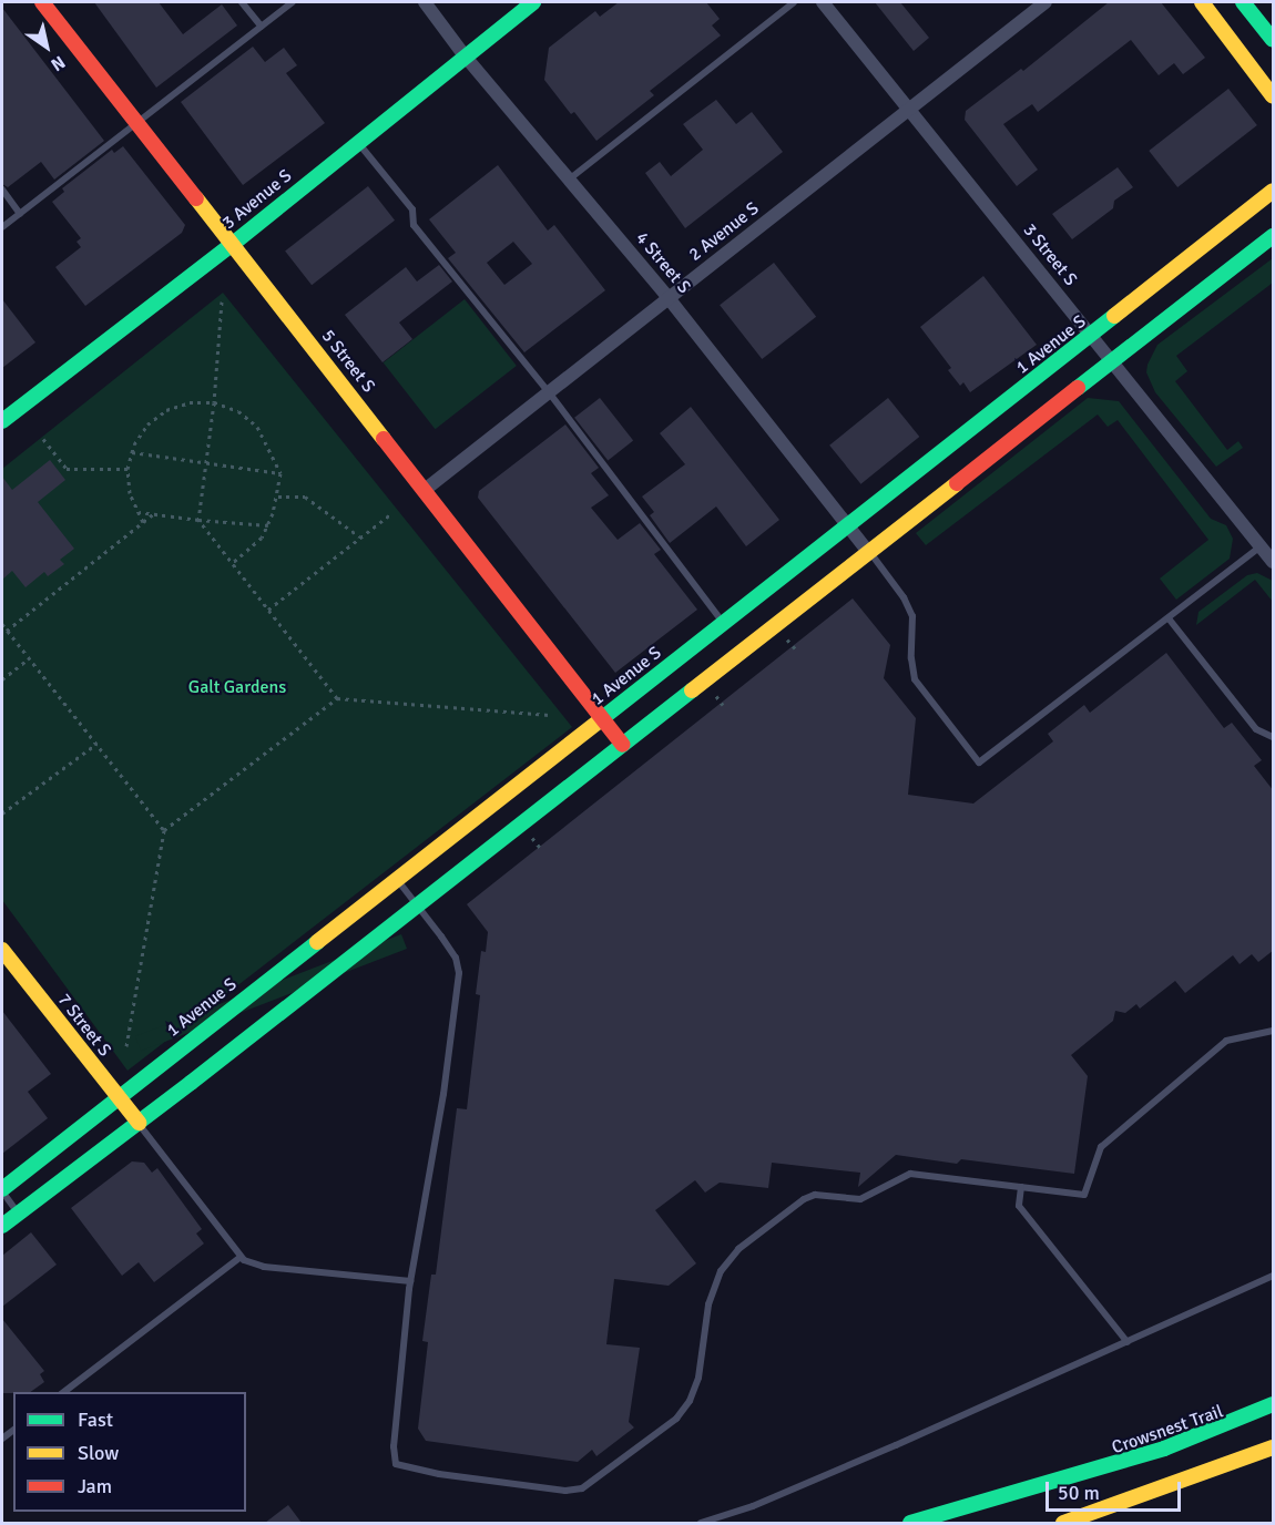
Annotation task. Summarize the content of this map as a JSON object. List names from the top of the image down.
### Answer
{
  "streets": {
    "main road": [
      "3 Avenue S",
      "1 Avenue S",
      "5 Street S",
      "7 Street S",
      "Crowsnest Trail"
    ],
    "street": ["2 Avenue S", "3 Street S", "4 Street S"]
  },
  "crossings": [
    ["3 Avenue S", "4 Street S"],
    ["3 Avenue S", "5 Street S"],
    ["2 Avenue S", "3 Street S"],
    ["2 Avenue S", "4 Street S"],
    ["2 Avenue S", "5 Street S"],
    ["3 Street S", "1 Avenue S"],
    ["4 Street S", "1 Avenue S"],
    ["1 Avenue S", "5 Street S"],
    ["1 Avenue S", "7 Street S"]
  ],
  "parks": ["Galt Gardens"],
  "legend": ["Fast", "Slow", "Jam"],
  "scale_bar": "50 m",
  "north": "bottom right"
}
